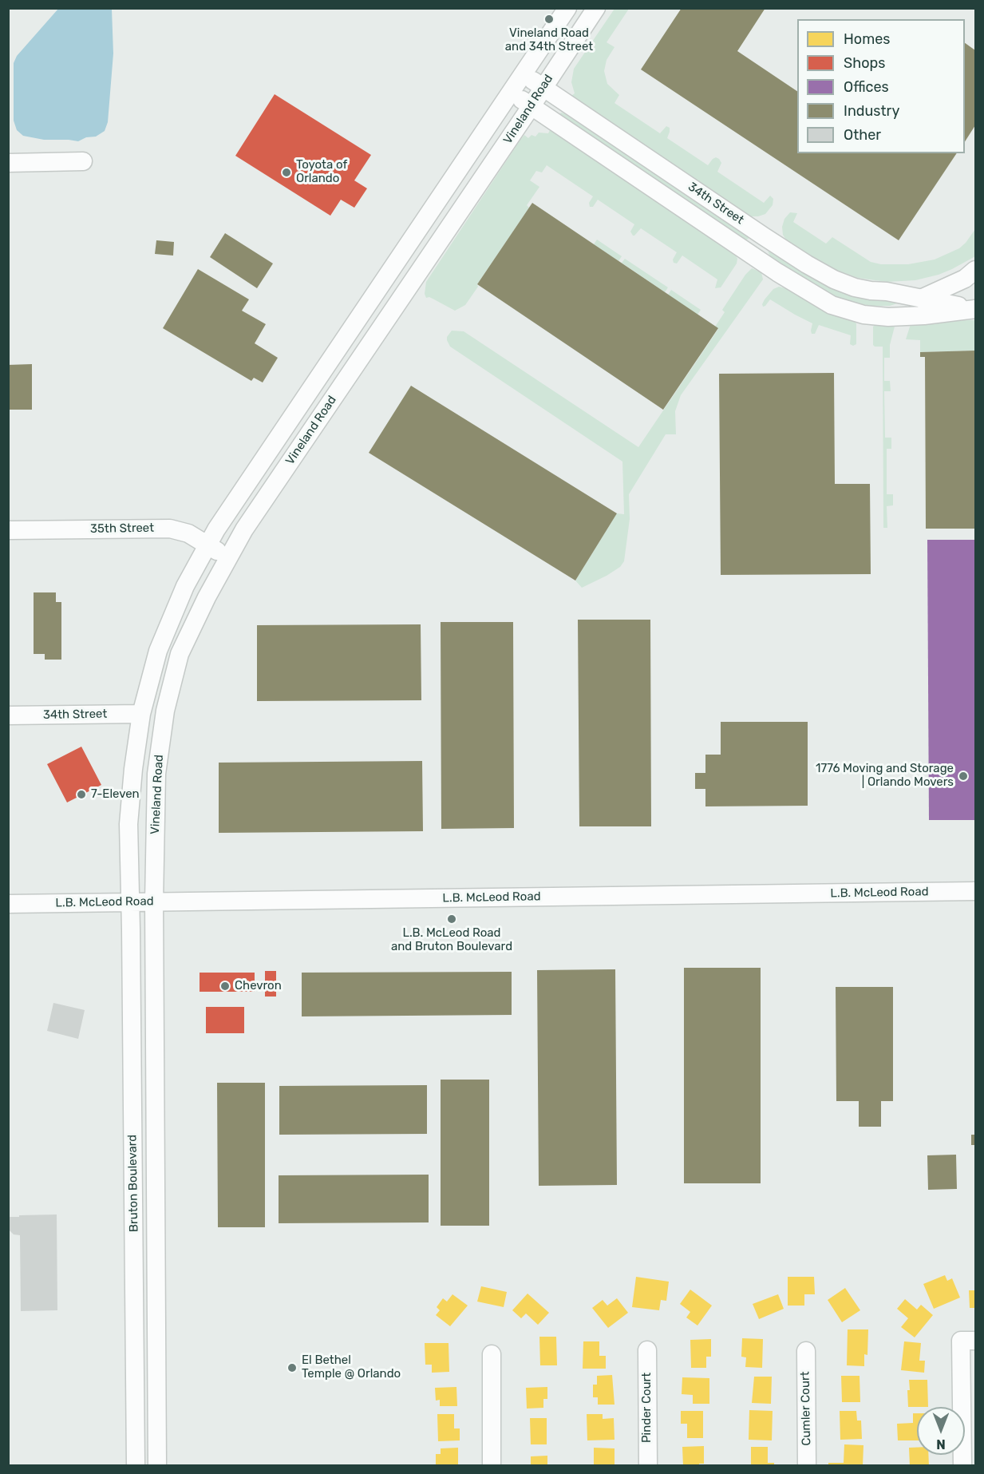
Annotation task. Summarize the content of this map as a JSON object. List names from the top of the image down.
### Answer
{
  "streets": {
    "street": [
      "Vineland Road",
      "34th Street",
      "35th Street",
      "L.B. McLeod Road",
      "Bruton Boulevard",
      "Pinder Court",
      "Cumler Court"
    ]
  },
  "crossings": [
    ["Vineland Road", "34th Street"],
    ["Vineland Road", "35th Street"],
    ["Vineland Road", "L.B. McLeod Road"],
    ["Vineland Road", "Bruton Boulevard"],
    ["L.B. McLeod Road", "Bruton Boulevard"]
  ],
  "places": [
    "Vineland Road and 34th Street",
    "Toyota of Orlando",
    "1776 Moving and Storage | Orlando Movers",
    "7-Eleven",
    "L.B. McLeod Road and Bruton Boulevard",
    "Chevron",
    "El Bethel Temple @ Orlando"
  ],
  "legend": [
    "Homes",
    "Shops",
    "Offices",
    "Industry",
    "Other"
  ],
  "north": "bottom"
}
